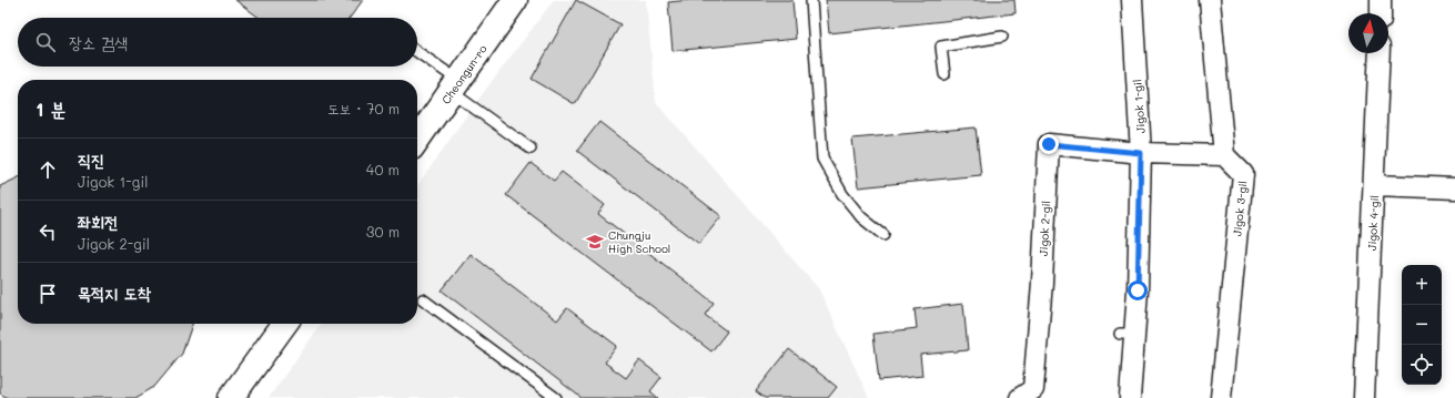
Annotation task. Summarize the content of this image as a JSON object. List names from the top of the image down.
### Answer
{
  "streets": {
    "street": [
      "Cheongun-ro",
      "Jigok 1-gil",
      "Jigok 3-gil",
      "Jigok 4-gil",
      "Jigok 2-gil"
    ]
  },
  "crossings": [
    ["Jigok 1-gil", "Jigok 2-gil"]
  ],
  "places": {
    "school or university": ["Chungju High School"]
  },
  "north": "top",
  "page": {
    "search": "장소 검색",
    "heading": ["1 분", "도보 · 70 m"],
    "list": [
      ["직진", "Jigok 1-gil", "40 m"],
      ["좌회전", "Jigok 2-gil", "30 m"],
      "목적지 도착"
    ],
    "map_buttons": ["+", "−"]
  }
}
